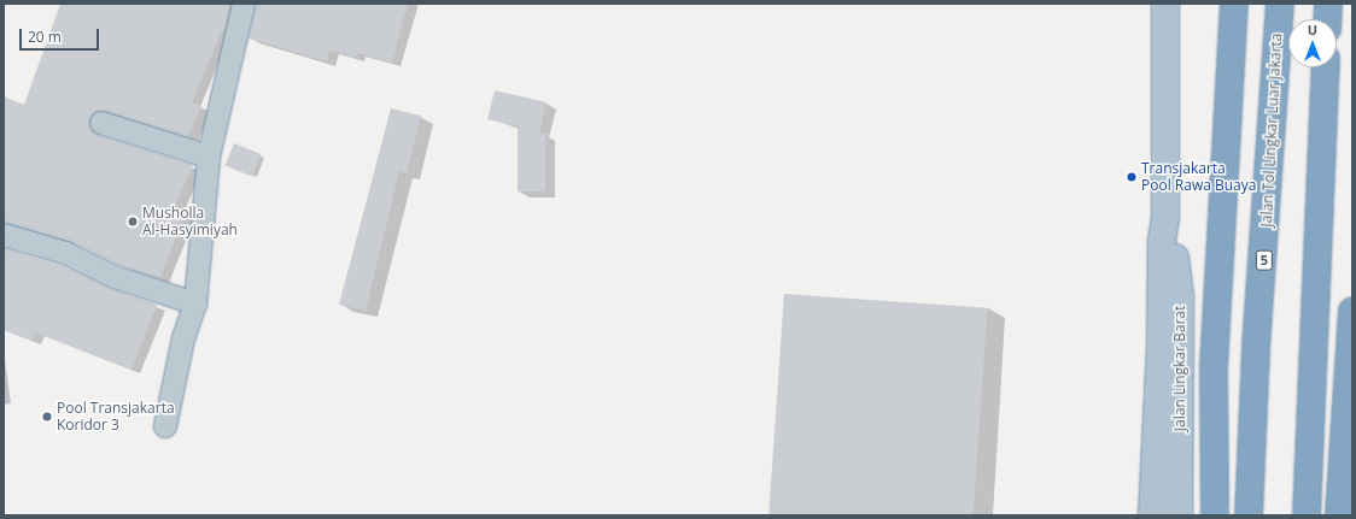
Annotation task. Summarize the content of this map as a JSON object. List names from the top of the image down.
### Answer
{
  "streets": {
    "highway": ["Jalan Tol Lingkar Luar Jakarta", "5"],
    "main road": ["Jalan Lingkar Barat"]
  },
  "places": ["Transjakarta Pool Rawa Buaya", "Musholla Al-Hasyimiyah", "Pool Transjakarta Koridor 3"],
  "scale_bar": "20 m",
  "north": "top"
}
